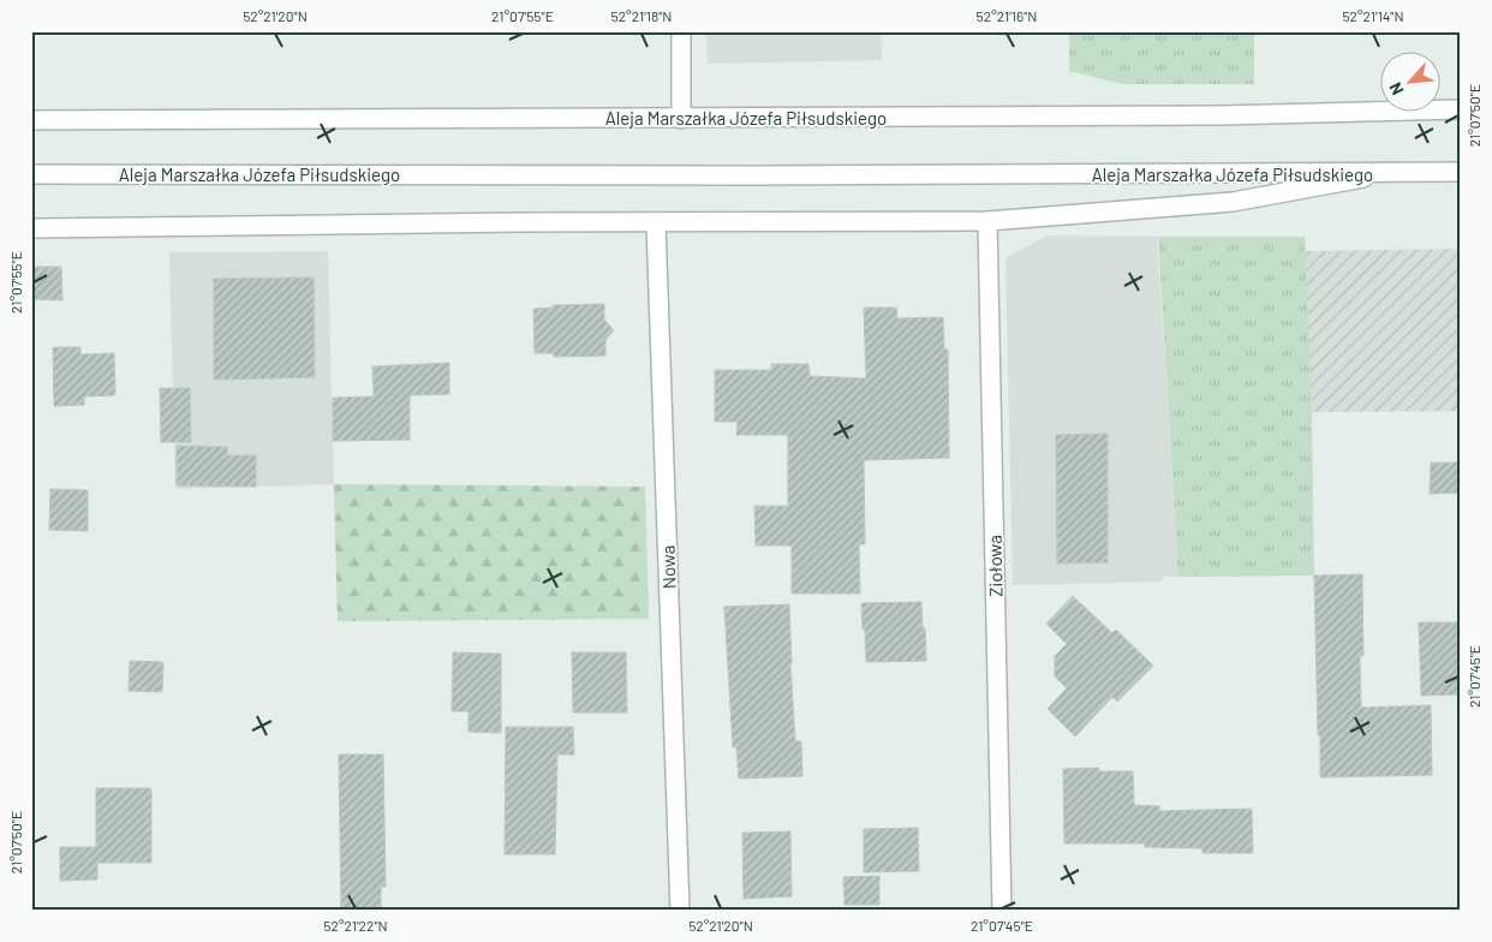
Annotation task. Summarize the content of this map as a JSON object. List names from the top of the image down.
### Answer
{
  "streets": {
    "main road": ["Aleja Marszałka Józefa Piłsudskiego", "Ziołowa", "Nowa"]
  },
  "north": "bottom left",
  "coordinates": [
    "52°21'20\"N",
    "21°07'55\"E",
    "52°21'18\"N",
    "52°21'16\"N",
    "52°21'14\"N",
    "21°07'50\"E",
    "21°07'45\"E",
    "52°21'22\"N"
  ]
}
